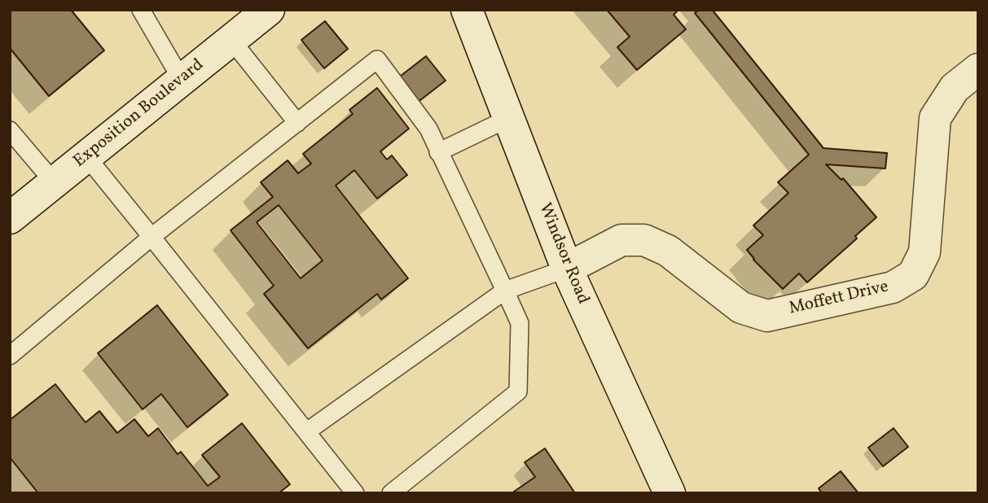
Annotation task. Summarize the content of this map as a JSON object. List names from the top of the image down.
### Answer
{
  "streets": {
    "street": ["Exposition Boulevard", "Windsor Road", "Moffett Drive"]
  },
  "crossings": [
    ["Windsor Road", "Moffett Drive"]
  ]
}
